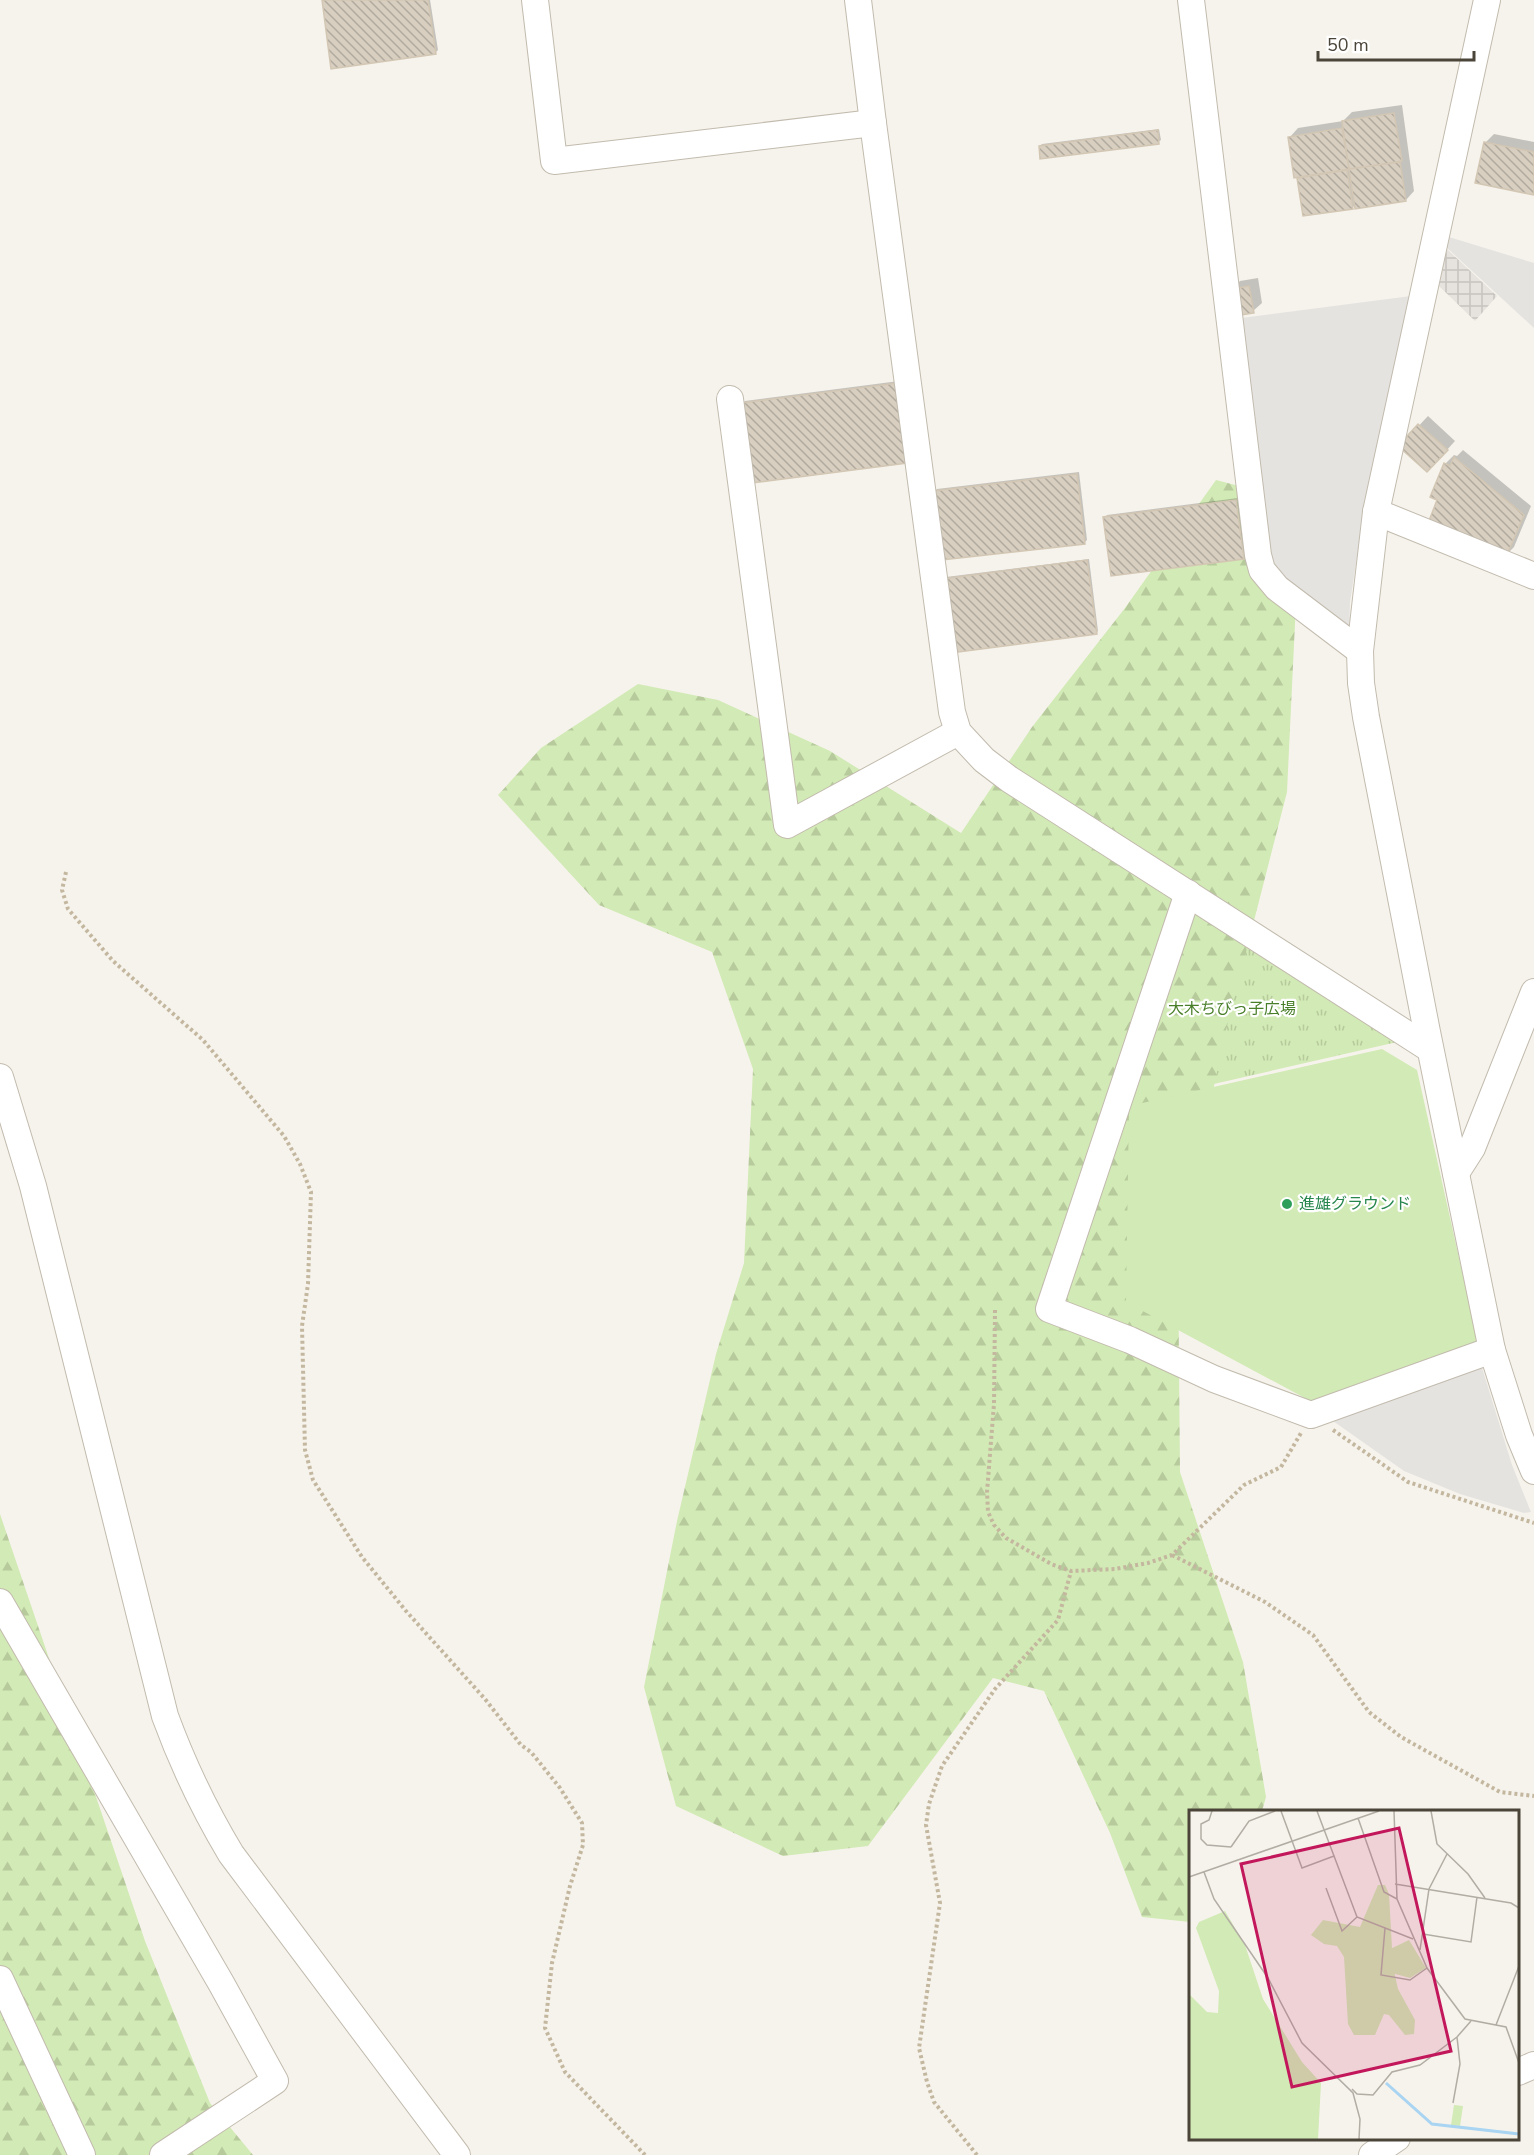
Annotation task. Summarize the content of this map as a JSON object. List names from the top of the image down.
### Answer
{
  "parks": ["大木ちびっ子広場"],
  "places": ["進雄グラウンド"],
  "scale_bar": "50 m"
}
